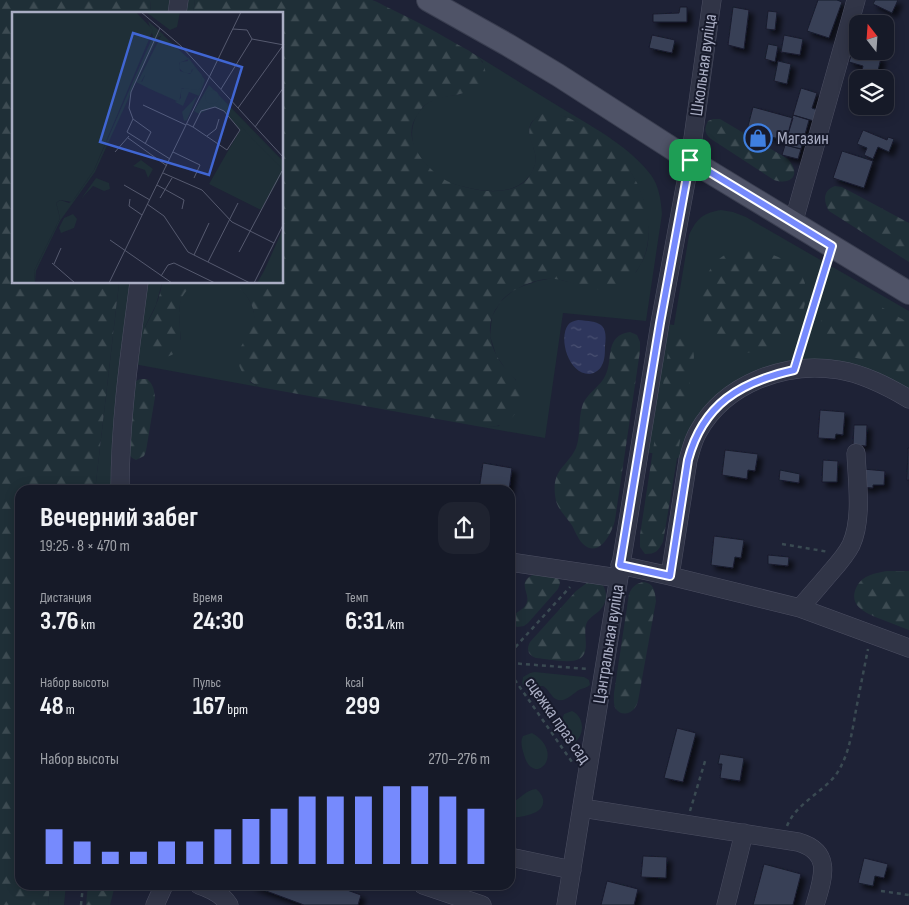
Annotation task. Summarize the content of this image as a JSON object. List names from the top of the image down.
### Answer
{
  "streets": {
    "street": ["Школьная вуліца", "Цэнтральная вуліца"],
    "path": ["сцежка праз сад"]
  },
  "crossings": [
    ["Школьная вуліца", "Цэнтральная вуліца"],
    ["Цэнтральная вуліца", "сцежка праз сад"]
  ],
  "places": {
    "shop": ["Магазин"]
  },
  "north": "top",
  "page": {
    "heading": ["Вечерний забег", "19:25 · 8 × 470 m"],
    "stats": [
      ["Дистанция", "3.76 km"],
      ["Время", "24:30"],
      ["Темп", "6:31 /km"],
      ["Набор высоты", "48 m"],
      ["Пульс", "167 bpm"],
      ["kcal", "299"]
    ],
    "chart": ["Набор высоты", "270–276 m"]
  }
}
